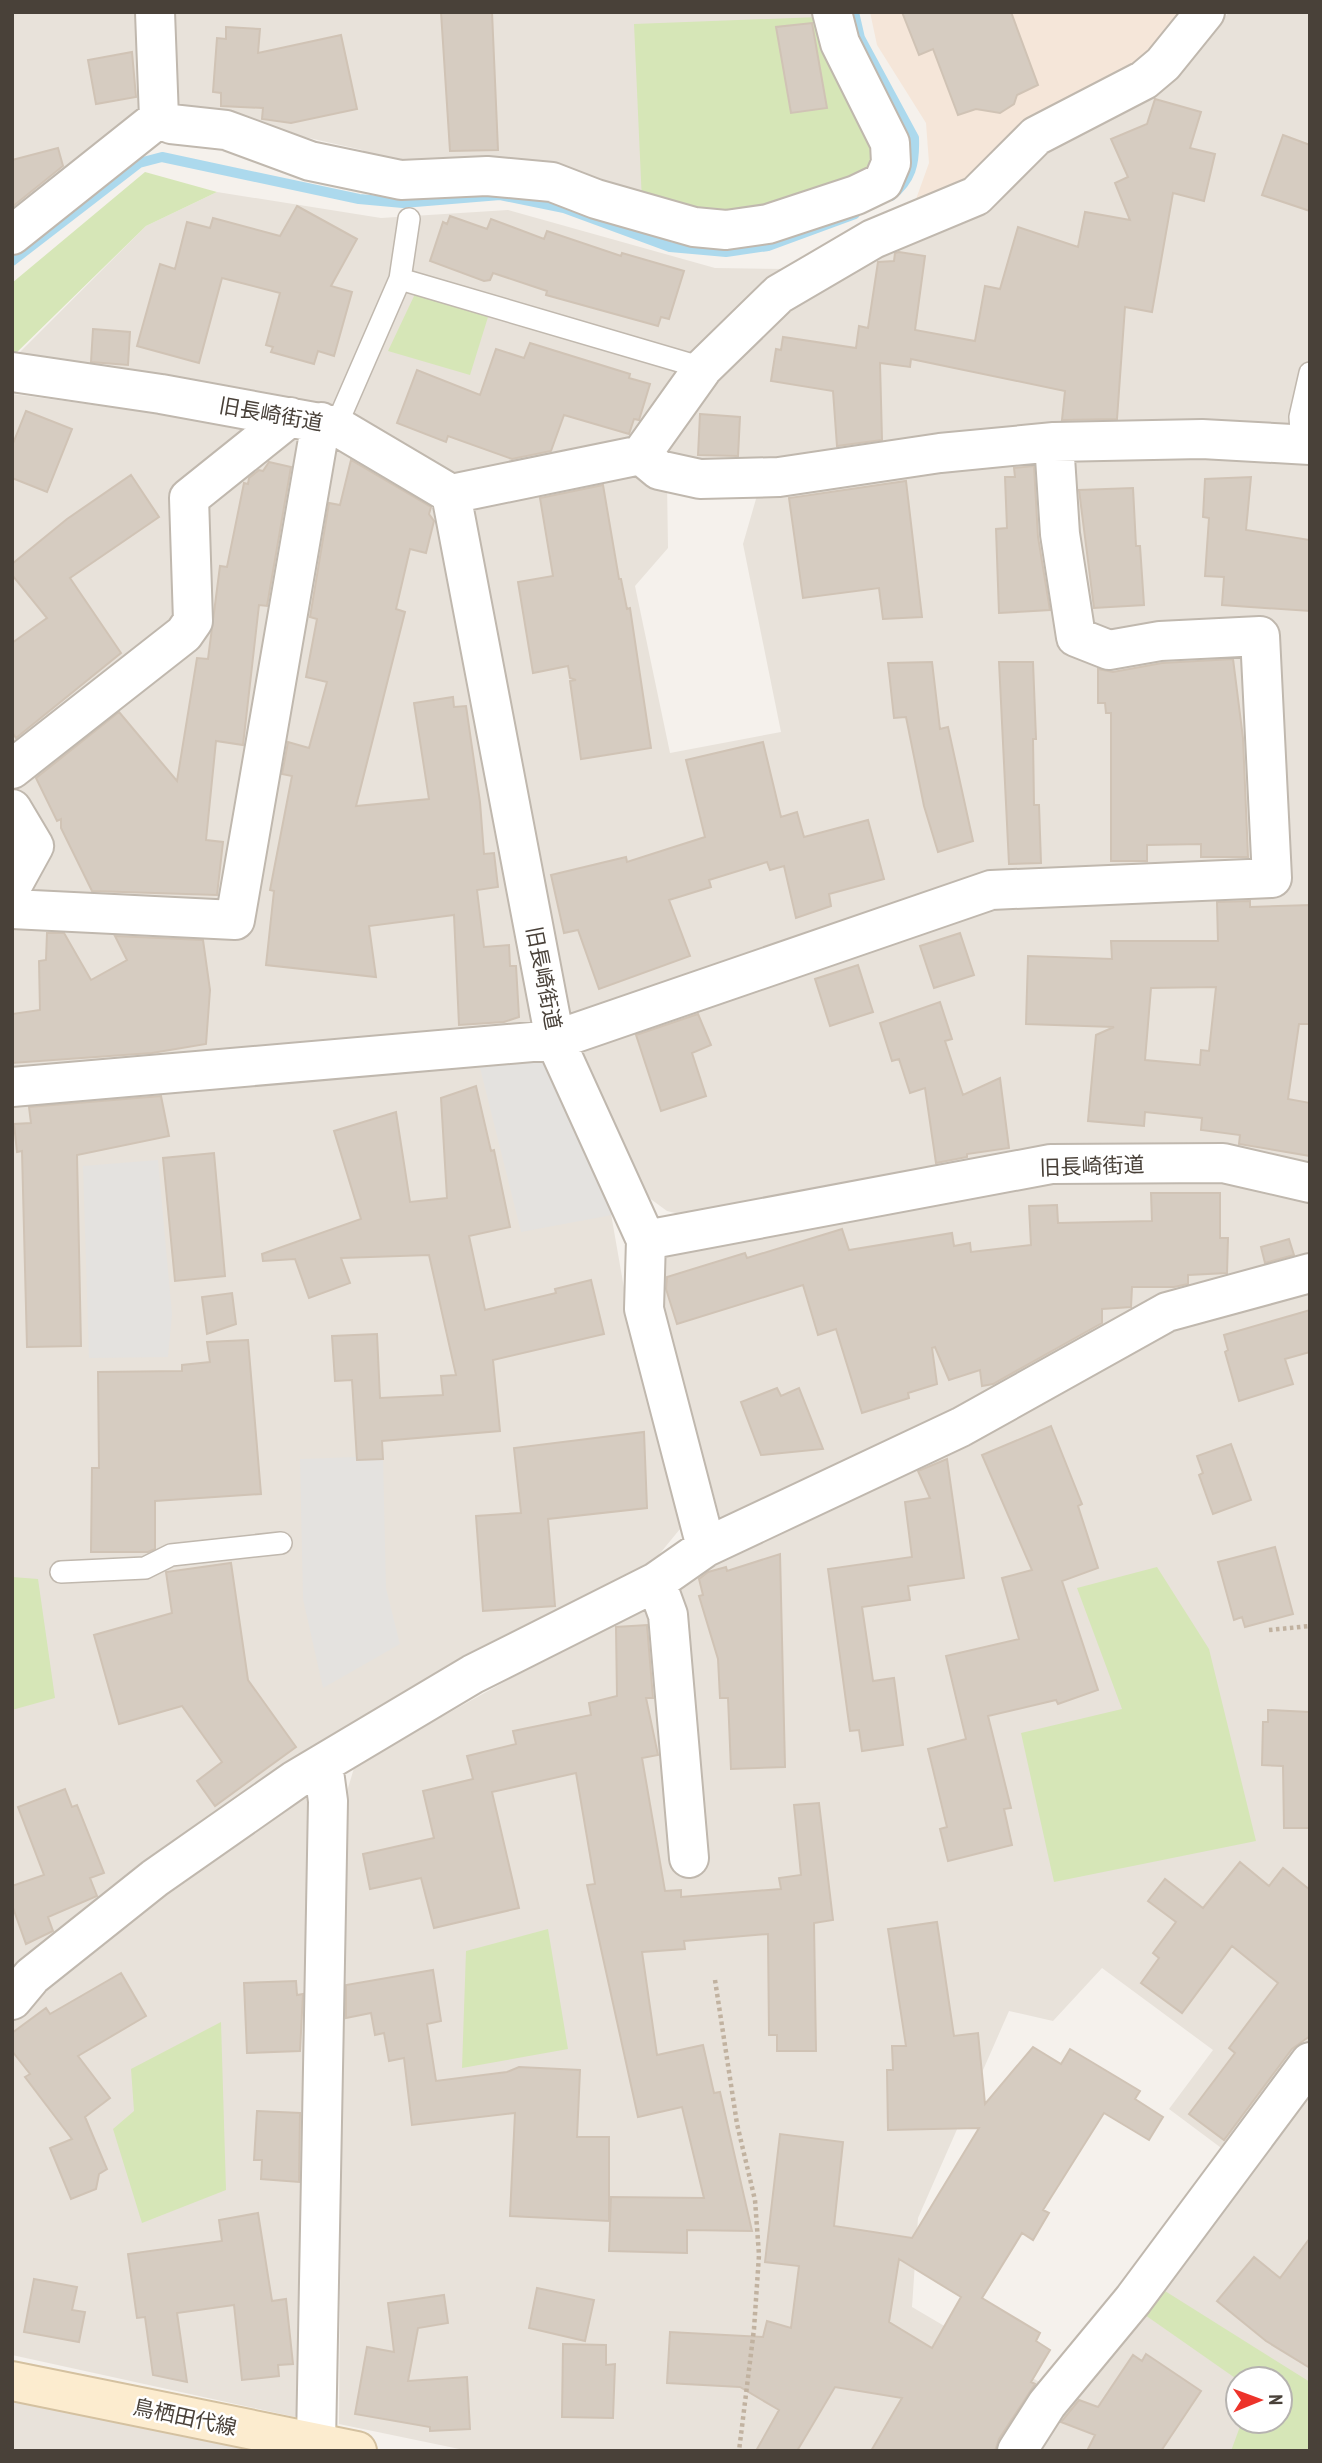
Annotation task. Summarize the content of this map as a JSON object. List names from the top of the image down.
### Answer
{
  "streets": {
    "main road": ["鳥栖田代線"],
    "street": ["旧長崎街道"]
  },
  "north": "right"
}
